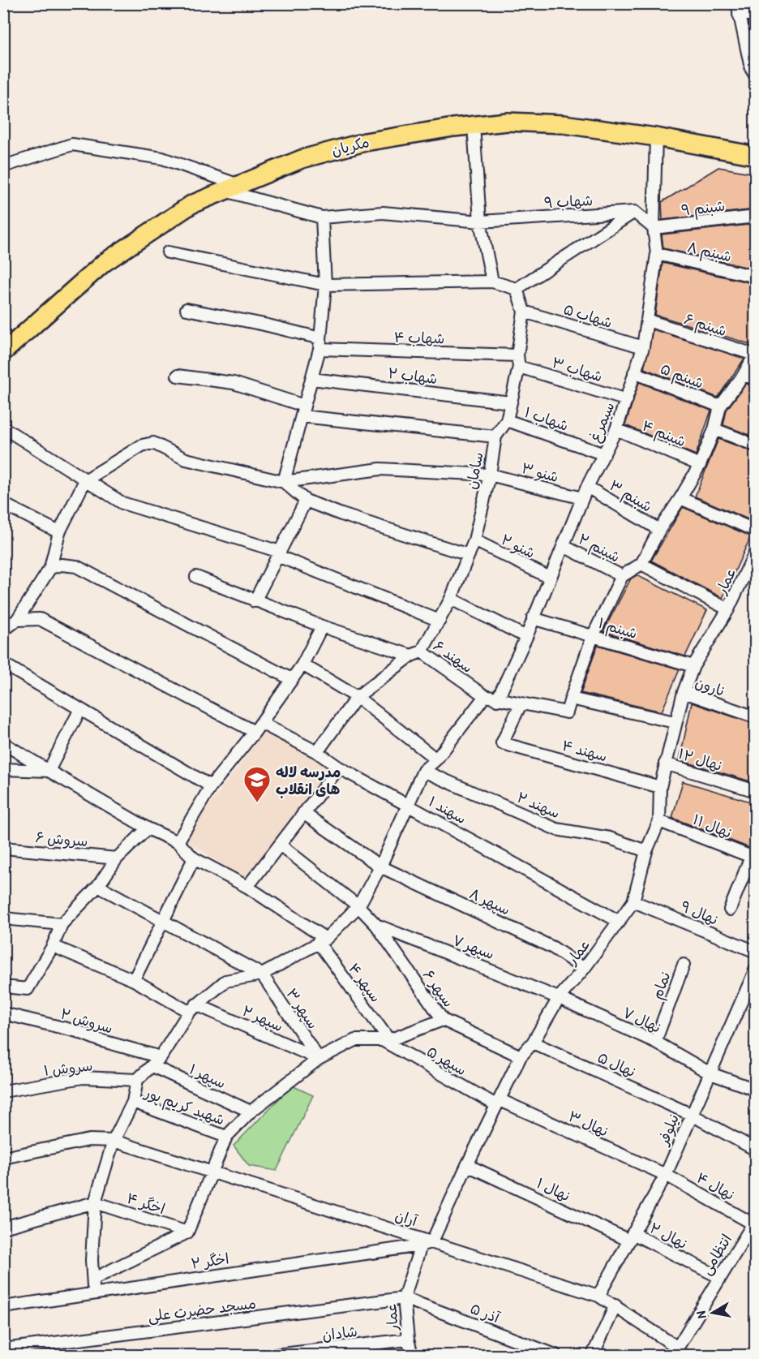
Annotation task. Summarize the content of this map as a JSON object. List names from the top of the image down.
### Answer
{
  "streets": {
    "main road": ["مکریان"],
    "street": [
      "شهاب ۹",
      "شبنم ۹",
      "شبنم ۸",
      "شهاب ۵",
      "شبنم ۶",
      "شهاب ۴",
      "شهاب ۳",
      "شهاب ۲",
      "شبنم ۵",
      "شهاب ۱",
      "سیمرغ",
      "شبنم ۴",
      "سامان",
      "شنو ۳",
      "شبنم ۳",
      "شنو ۲",
      "شبنم ۲",
      "عمار",
      "شبنم ۱",
      "سهند ۶",
      "نارون",
      "سهند ۴",
      "نهال ۱۲",
      "سهند ۲",
      "سهند ۱",
      "نهال ۱۱",
      "سروش ۶",
      "سپهر ۸",
      "نهال ۹",
      "سپهر ۷",
      "سپهر ۴",
      "نمام",
      "سپهر ۶",
      "سپهر ۳",
      "سپهر ۲",
      "نهال ۷",
      "سروش ۲",
      "سپهر ۵",
      "نهال ۵",
      "سروش ۱",
      "سپهر ۱",
      "شهید کریم پور",
      "نهال ۳",
      "نیلوفر",
      "نهال ۴",
      "نهال ۱",
      "اخگر ۴",
      "آران",
      "نهال ۲",
      "انتظامی",
      "اخگر ۲",
      "مسجد حضرت علی",
      "آذر ۵",
      "شادان"
    ]
  },
  "crossings": [
    ["مکریان", "سیمرغ"],
    ["شبنم ۹", "سیمرغ"],
    ["شبنم ۸", "سیمرغ"],
    ["شهاب ۵", "سیمرغ"],
    ["شهاب ۵", "سامان"],
    ["شبنم ۶", "سیمرغ"],
    ["شهاب ۴", "شهاب ۳"],
    ["شهاب ۴", "سامان"],
    ["شهاب ۳", "سیمرغ"],
    ["شهاب ۳", "سامان"],
    ["شهاب ۲", "سامان"],
    ["شبنم ۵", "سیمرغ"],
    ["شهاب ۱", "سیمرغ"],
    ["شهاب ۱", "سامان"],
    ["سیمرغ", "شبنم ۴"],
    ["سیمرغ", "شنو ۳"],
    ["سیمرغ", "شبنم ۳"],
    ["سیمرغ", "شنو ۲"],
    ["سیمرغ", "شبنم ۲"],
    ["سیمرغ", "شبنم ۱"],
    ["سیمرغ", "سهند ۶"],
    ["سامان", "شنو ۳"],
    ["سامان", "شنو ۲"],
    ["سامان", "سهند ۶"],
    ["عمار", "شبنم ۱"],
    ["عمار", "نارون"],
    ["عمار", "سهند ۴"],
    ["عمار", "نهال ۱۲"],
    ["عمار", "سهند ۲"],
    ["عمار", "سهند ۱"],
    ["عمار", "نهال ۱۱"],
    ["عمار", "سپهر ۸"],
    ["عمار", "نهال ۹"],
    ["عمار", "سپهر ۷"],
    ["عمار", "سپهر ۶"],
    ["عمار", "نهال ۷"],
    ["عمار", "سپهر ۵"],
    ["عمار", "نهال ۵"],
    ["عمار", "نهال ۳"],
    ["عمار", "نهال ۱"],
    ["عمار", "آران"],
    ["عمار", "اخگر ۲"],
    ["عمار", "مسجد حضرت علی"],
    ["عمار", "آذر ۵"],
    ["عمار", "شادان"],
    ["سهند ۶", "سهند ۴"],
    ["سپهر ۷", "سپهر ۶"],
    ["سپهر ۷", "نهال ۷"],
    ["سپهر ۴", "سپهر ۵"],
    ["نمام", "نهال ۷"],
    ["سپهر ۳", "سپهر ۲"],
    ["نهال ۷", "نیلوفر"],
    ["سپهر ۵", "نهال ۳"],
    ["نهال ۵", "نیلوفر"],
    ["نهال ۳", "نیلوفر"],
    ["نهال ۳", "نهال ۴"],
    ["نیلوفر", "نهال ۴"],
    ["نیلوفر", "نهال ۱"],
    ["نیلوفر", "آران"],
    ["نیلوفر", "نهال ۲"],
    ["نهال ۴", "انتظامی"],
    ["نهال ۱", "نهال ۲"],
    ["آران", "انتظامی"],
    ["نهال ۲", "انتظامی"],
    ["مسجد حضرت علی", "آذر ۵"]
  ],
  "places": {
    "school or university": ["مدرسه لاله های انقلاب"]
  },
  "north": "left"
}
